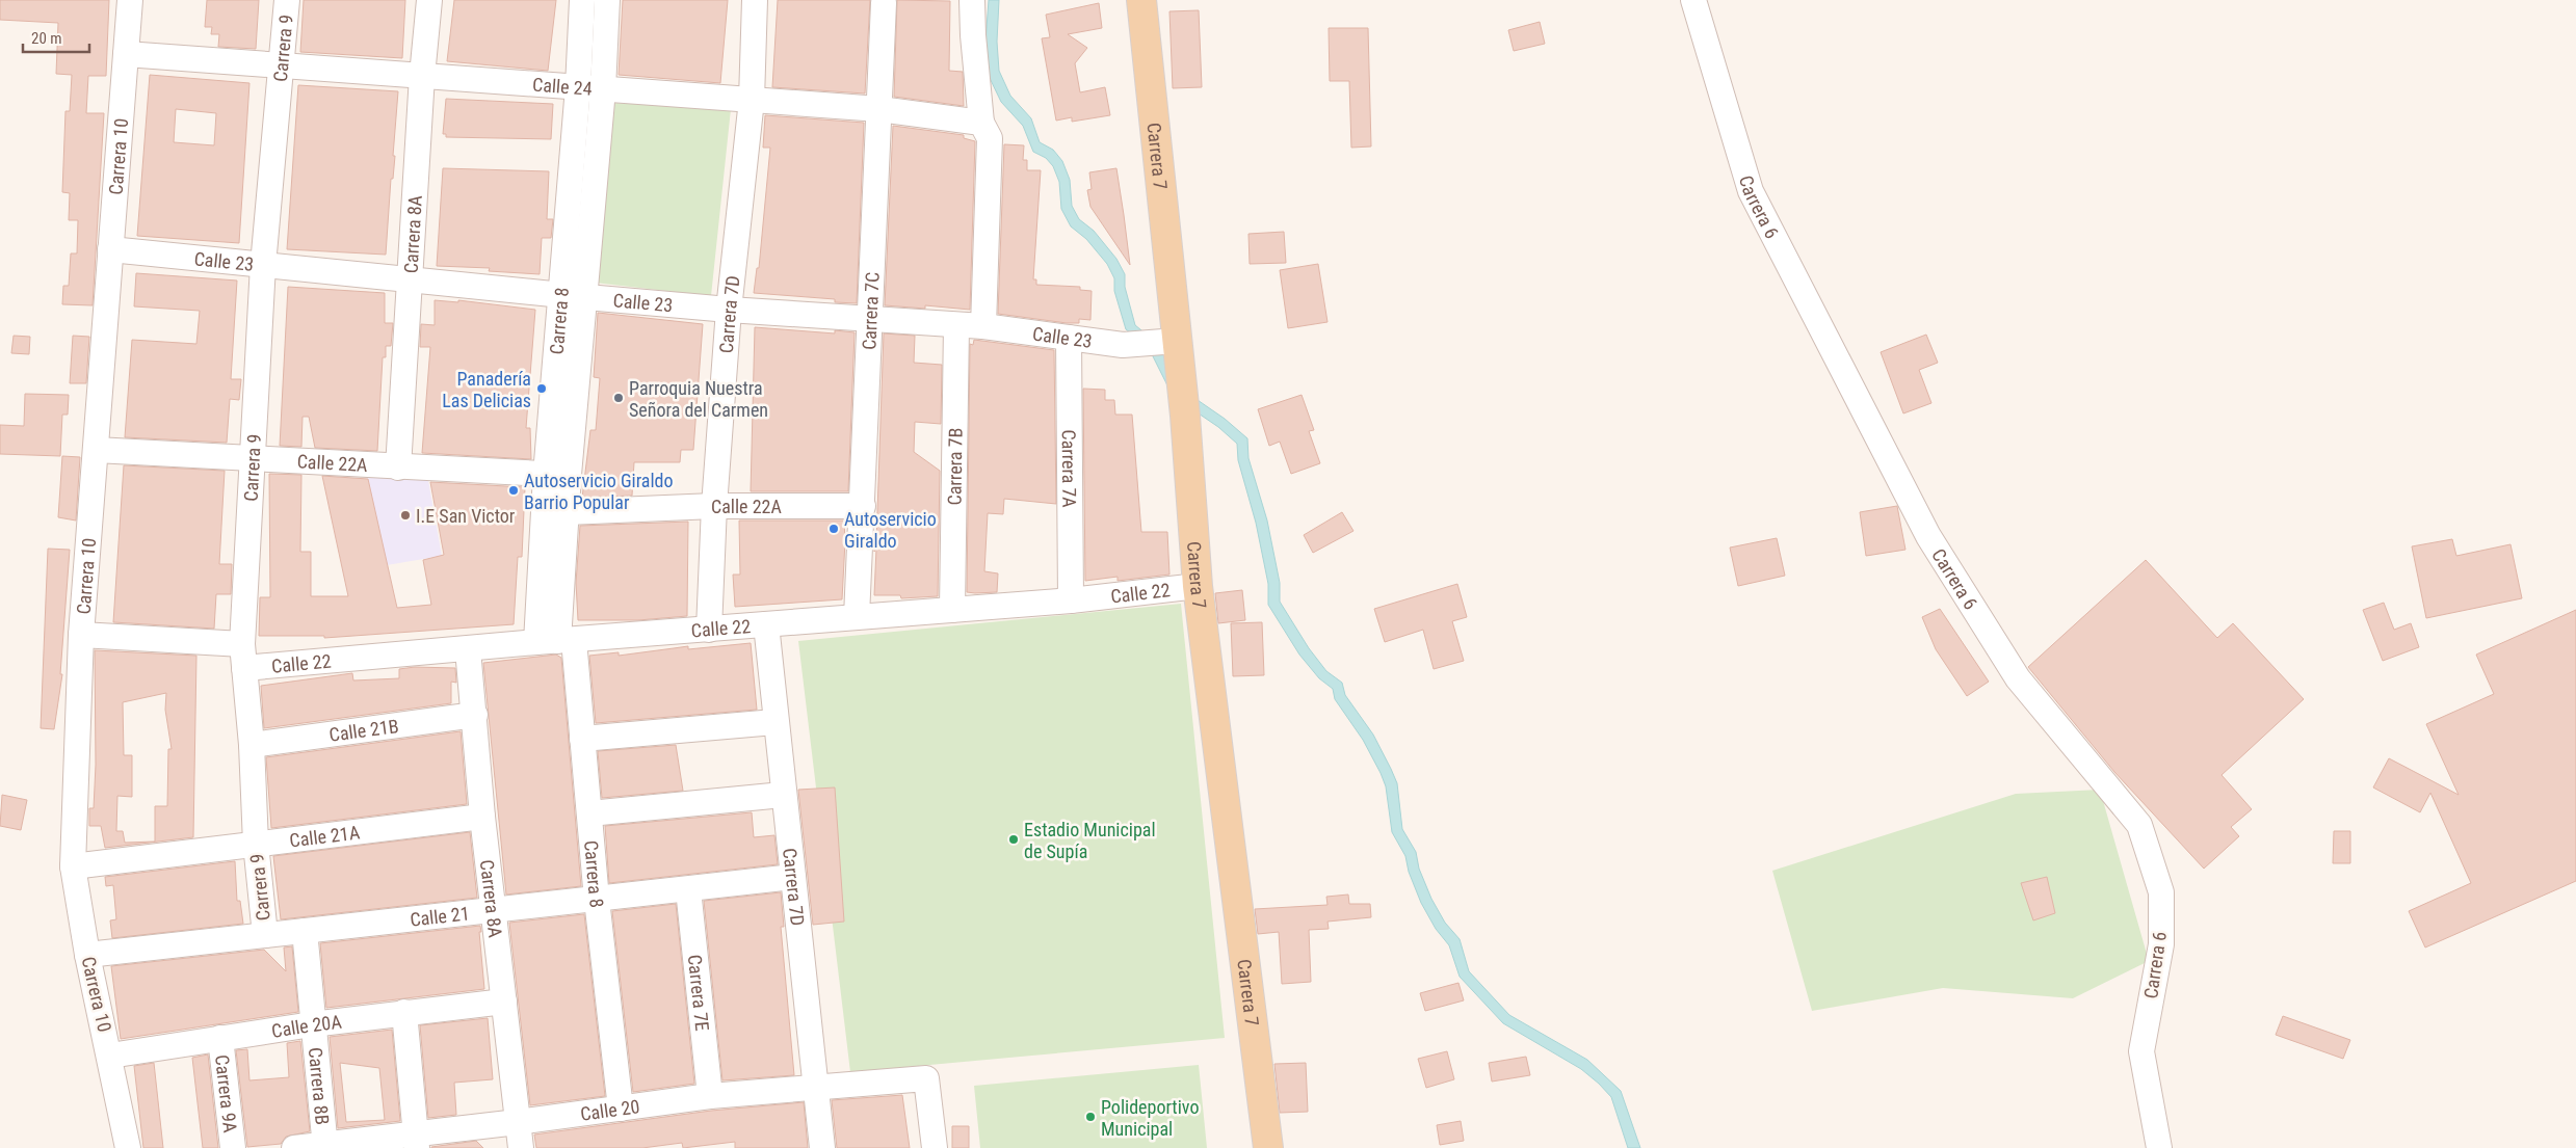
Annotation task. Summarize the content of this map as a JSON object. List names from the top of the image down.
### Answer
{
  "streets": {
    "main road": ["Carrera 7"],
    "street": [
      "Carrera 9",
      "Calle 24",
      "Carrera 10",
      "Carrera 6",
      "Carrera 8A",
      "Calle 23",
      "Carrera 7C",
      "Carrera 7D",
      "Carrera 8",
      "Calle 22A",
      "Carrera 7B",
      "Carrera 7A",
      "Calle 22",
      "Calle 21B",
      "Calle 21A",
      "Calle 21",
      "Carrera 7E",
      "Calle 20A",
      "Carrera 8B",
      "Carrera 9A",
      "Calle 20"
    ]
  },
  "crossings": [
    ["Carrera 9", "Calle 24"],
    ["Carrera 9", "Calle 23"],
    ["Carrera 9", "Calle 22A"],
    ["Carrera 9", "Calle 22"],
    ["Carrera 9", "Calle 21B"],
    ["Carrera 9", "Calle 21A"],
    ["Carrera 9", "Calle 21"],
    ["Calle 24", "Carrera 10"],
    ["Calle 24", "Carrera 8A"],
    ["Calle 24", "Carrera 7C"],
    ["Calle 24", "Carrera 7D"],
    ["Calle 24", "Carrera 8"],
    ["Carrera 7", "Calle 23"],
    ["Carrera 7", "Calle 22"],
    ["Carrera 10", "Calle 23"],
    ["Carrera 10", "Calle 22A"],
    ["Carrera 10", "Calle 22"],
    ["Carrera 10", "Calle 21A"],
    ["Carrera 10", "Calle 21"],
    ["Carrera 10", "Calle 20A"],
    ["Carrera 8A", "Calle 23"],
    ["Carrera 8A", "Calle 22A"],
    ["Carrera 8A", "Calle 22"],
    ["Carrera 8A", "Calle 21B"],
    ["Carrera 8A", "Calle 21A"],
    ["Carrera 8A", "Calle 21"],
    ["Carrera 8A", "Calle 20A"],
    ["Carrera 8A", "Calle 20"],
    ["Calle 23", "Carrera 7C"],
    ["Calle 23", "Carrera 7D"],
    ["Calle 23", "Carrera 8"],
    ["Calle 23", "Carrera 7B"],
    ["Calle 23", "Carrera 7A"],
    ["Carrera 7C", "Calle 22A"],
    ["Carrera 7C", "Calle 22"],
    ["Carrera 7D", "Calle 22A"],
    ["Carrera 7D", "Calle 22"],
    ["Carrera 7D", "Calle 21"],
    ["Carrera 7D", "Calle 20"],
    ["Carrera 8", "Calle 22A"],
    ["Carrera 8", "Calle 22"],
    ["Carrera 8", "Calle 21"],
    ["Carrera 8", "Calle 20"],
    ["Carrera 7B", "Calle 22"],
    ["Carrera 7A", "Calle 22"],
    ["Calle 21", "Carrera 7E"],
    ["Calle 21", "Carrera 8B"],
    ["Carrera 7E", "Calle 20"],
    ["Calle 20A", "Carrera 8B"],
    ["Calle 20A", "Carrera 9A"],
    ["Carrera 8B", "Calle 20"]
  ],
  "places": [
    "Panadería Las Delicias",
    "Parroquia Nuestra Señora del Carmen",
    "Autoservicio Giraldo Barrio Popular",
    "I.E San Victor",
    "Autoservicio Giraldo",
    "Estadio Municipal de Supía",
    "Polideportivo Municipal"
  ],
  "scale_bar": "20 m"
}
